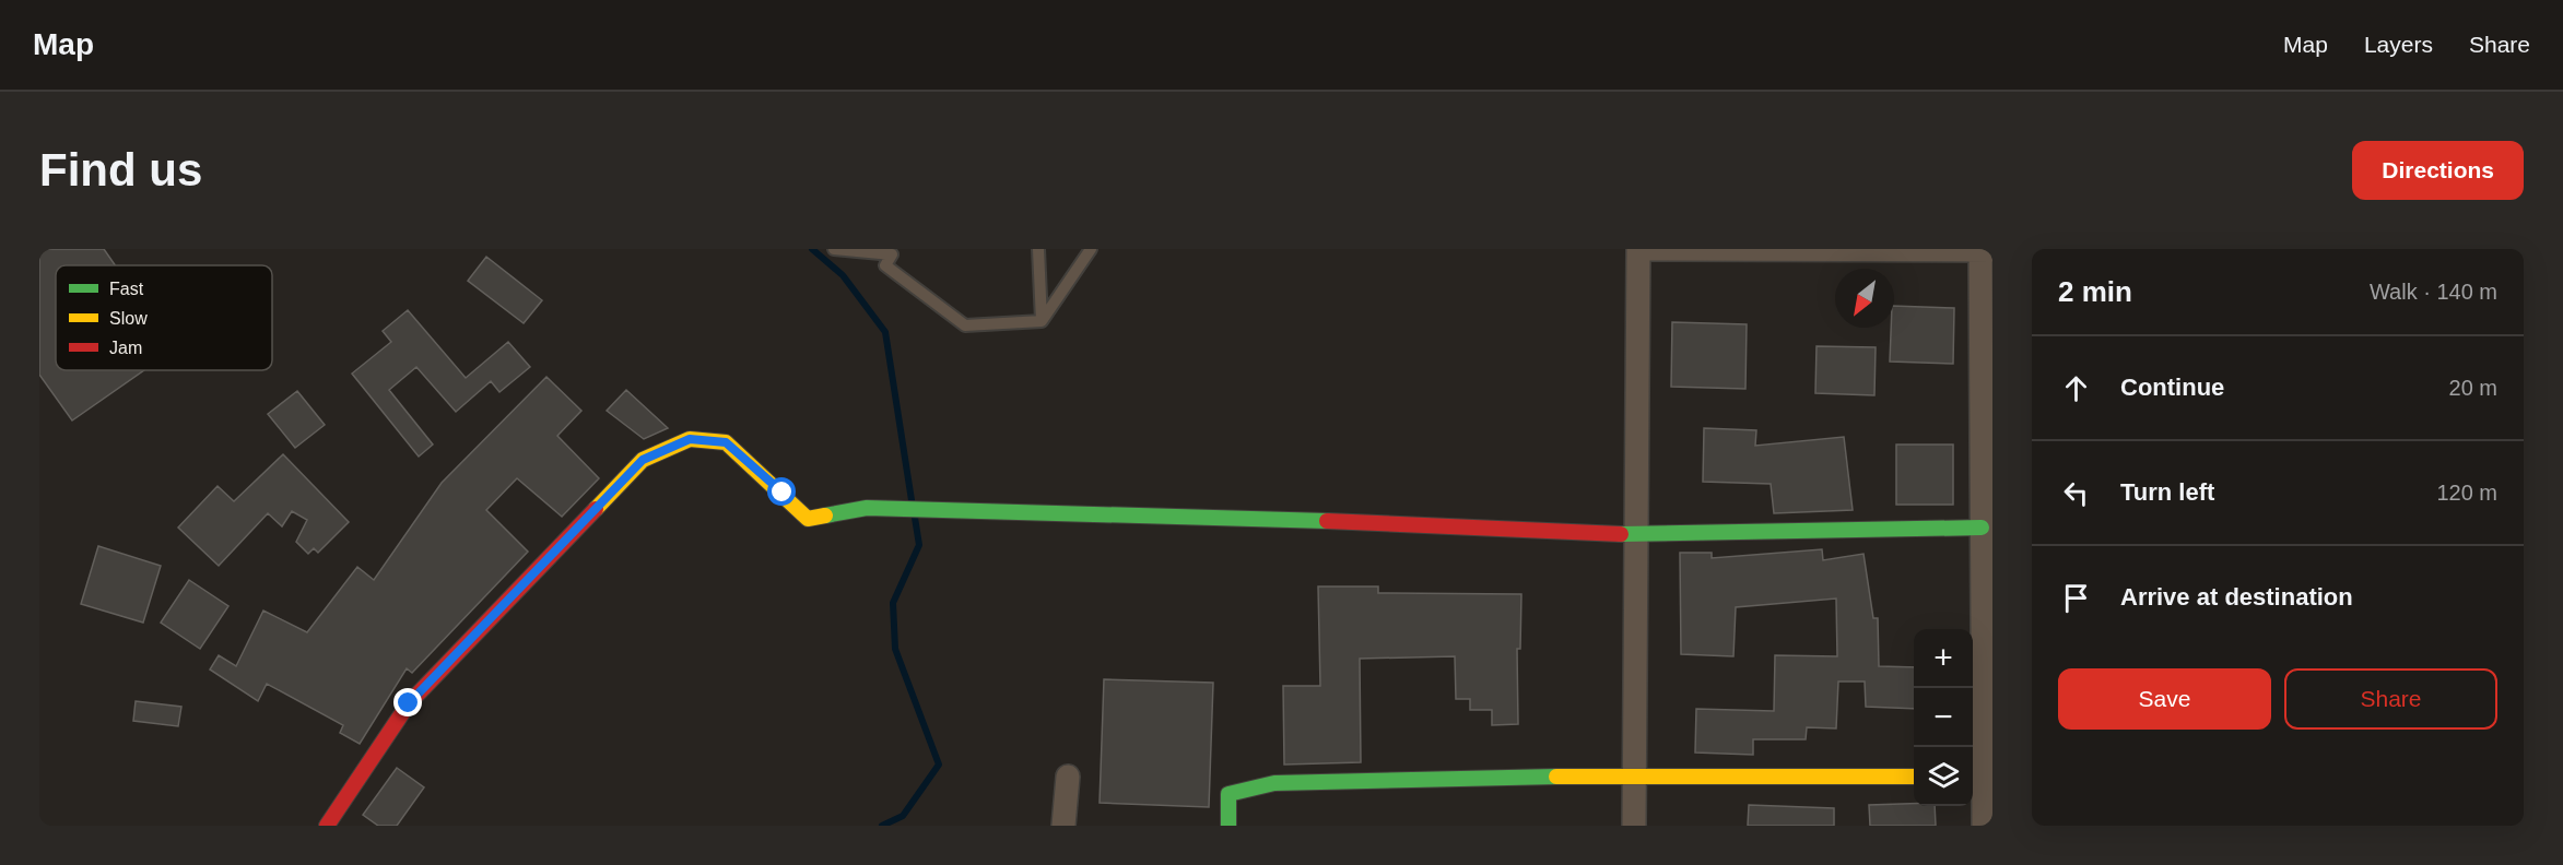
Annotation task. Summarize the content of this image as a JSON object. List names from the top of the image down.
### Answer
{
  "legend": ["Fast", "Slow", "Jam"],
  "north": "bottom left",
  "page": {
    "header": "Map",
    "nav": ["Map", "Layers", "Share"],
    "buttons": [
      "Directions",
      ["Save", "Share"]
    ],
    "title": "Find us",
    "heading": ["2 min", "Walk · 140 m"],
    "list": [
      ["Continue", "20 m"],
      ["Turn left", "120 m"],
      "Arrive at destination"
    ],
    "map_buttons": ["+", "−"]
  }
}
